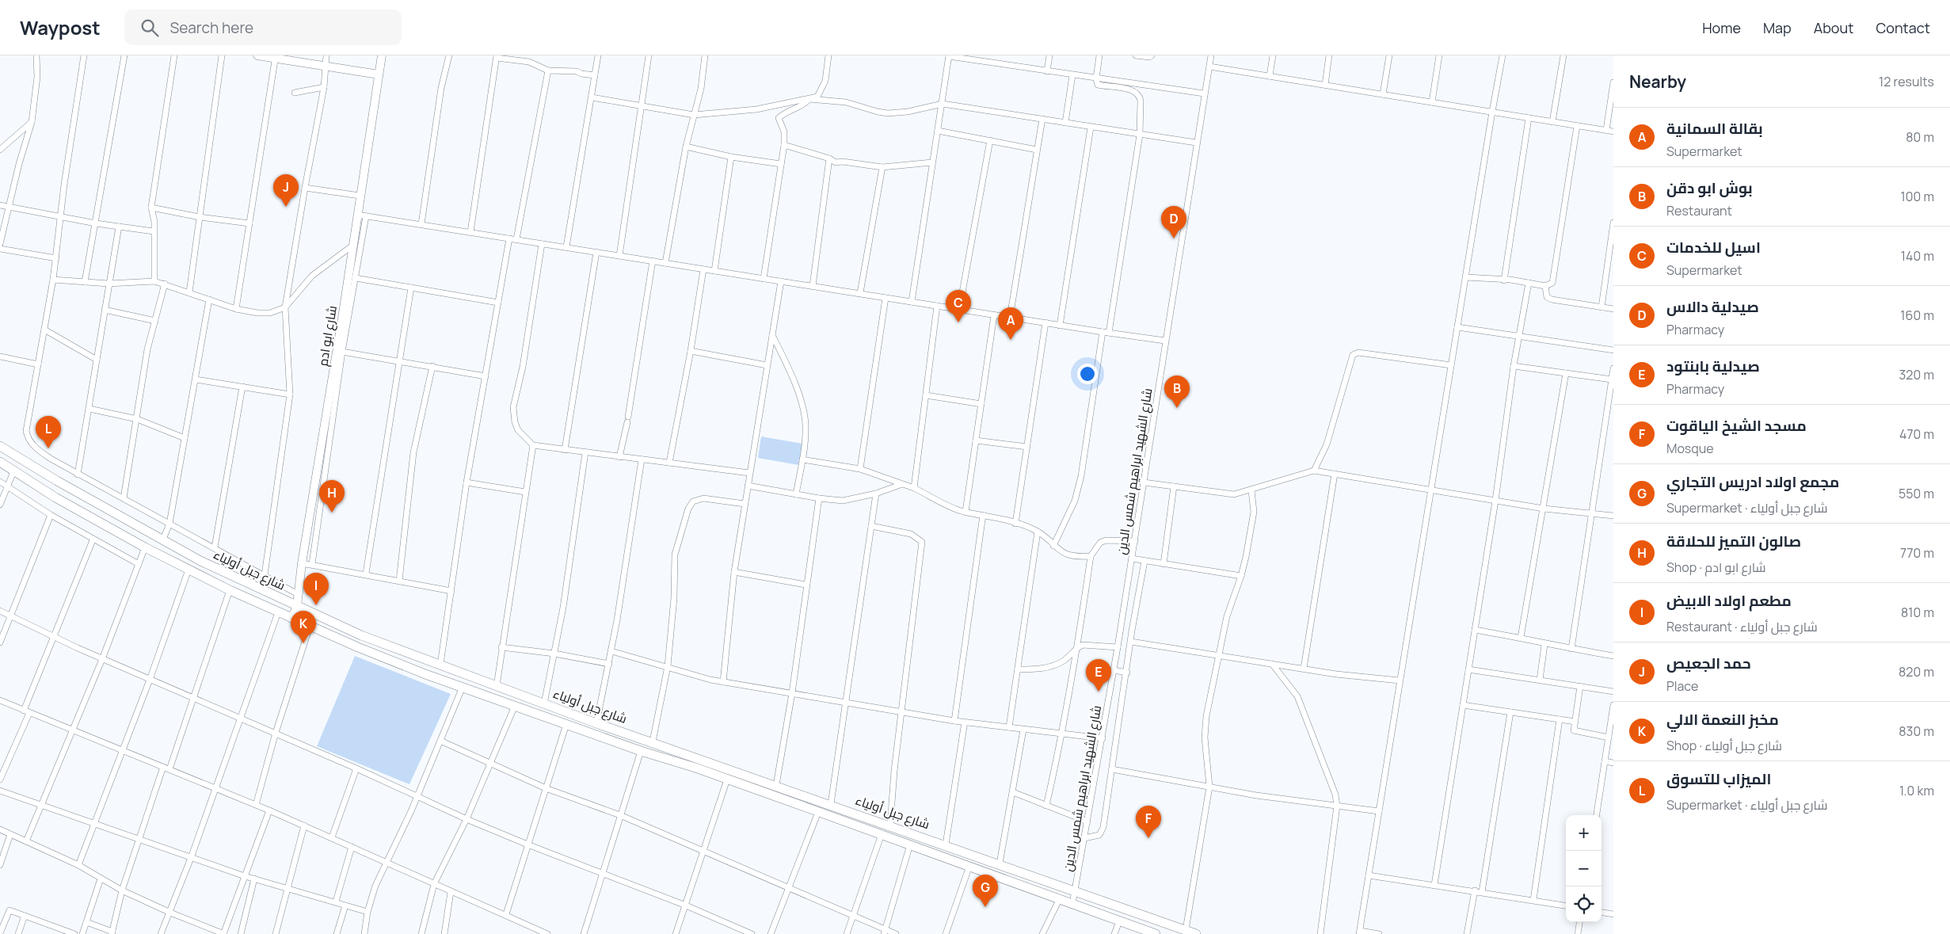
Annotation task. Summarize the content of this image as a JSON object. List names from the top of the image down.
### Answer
{
  "streets": {
    "main road": ["شارع جبل أولياء"],
    "street": ["شارع ابو ادم", "شارع الشهيد ابراهيم شمس الدين"]
  },
  "crossings": [
    ["شارع ابو ادم", "شارع جبل أولياء"],
    ["شارع الشهيد ابراهيم شمس الدين", "شارع جبل أولياء"]
  ],
  "page": {
    "header": "Waypost",
    "search": "Search here",
    "nav": [
      "Home",
      "Map",
      "About",
      "Contact"
    ],
    "heading": ["Nearby", "12 results"],
    "list": [
      {
        "mark": "A",
        "name": "بقالة السمانية",
        "note": "Supermarket",
        "value": "80 m"
      },
      {
        "mark": "B",
        "name": "بوش ابو دقن",
        "note": "Restaurant",
        "value": "100 m"
      },
      {
        "mark": "C",
        "name": "اسيل للخدمات",
        "note": "Supermarket",
        "value": "140 m"
      },
      {
        "mark": "D",
        "name": "صيدلية دالاس",
        "note": "Pharmacy",
        "value": "160 m"
      },
      {
        "mark": "E",
        "name": "صيدلية بابنتود",
        "note": "Pharmacy",
        "value": "320 m"
      },
      {
        "mark": "F",
        "name": "مسجد الشيخ الياقوت",
        "note": "Mosque",
        "value": "470 m"
      },
      {
        "mark": "G",
        "name": "مجمع اولاد ادريس التجاري",
        "note": "Supermarket · شارع جبل أولياء",
        "value": "550 m"
      },
      {
        "mark": "H",
        "name": "صالون التميز للحلاقة",
        "note": "Shop · شارع ابو ادم",
        "value": "770 m"
      },
      {
        "mark": "I",
        "name": "مطعم اولاد الابيض",
        "note": "Restaurant · شارع جبل أولياء",
        "value": "810 m"
      },
      {
        "mark": "J",
        "name": "حمد الجعيص",
        "note": "Place",
        "value": "820 m"
      },
      {
        "mark": "K",
        "name": "مخبز النعمة الالي",
        "note": "Shop · شارع جبل أولياء",
        "value": "830 m"
      },
      {
        "mark": "L",
        "name": "الميزاب للتسوق",
        "note": "Supermarket · شارع جبل أولياء",
        "value": "1.0 km"
      }
    ],
    "pins": [
      "J",
      "D",
      "C",
      "A",
      "B",
      "L",
      "H",
      "I",
      "K",
      "E",
      "F",
      "G"
    ],
    "map_buttons": ["+", "−"]
  }
}
